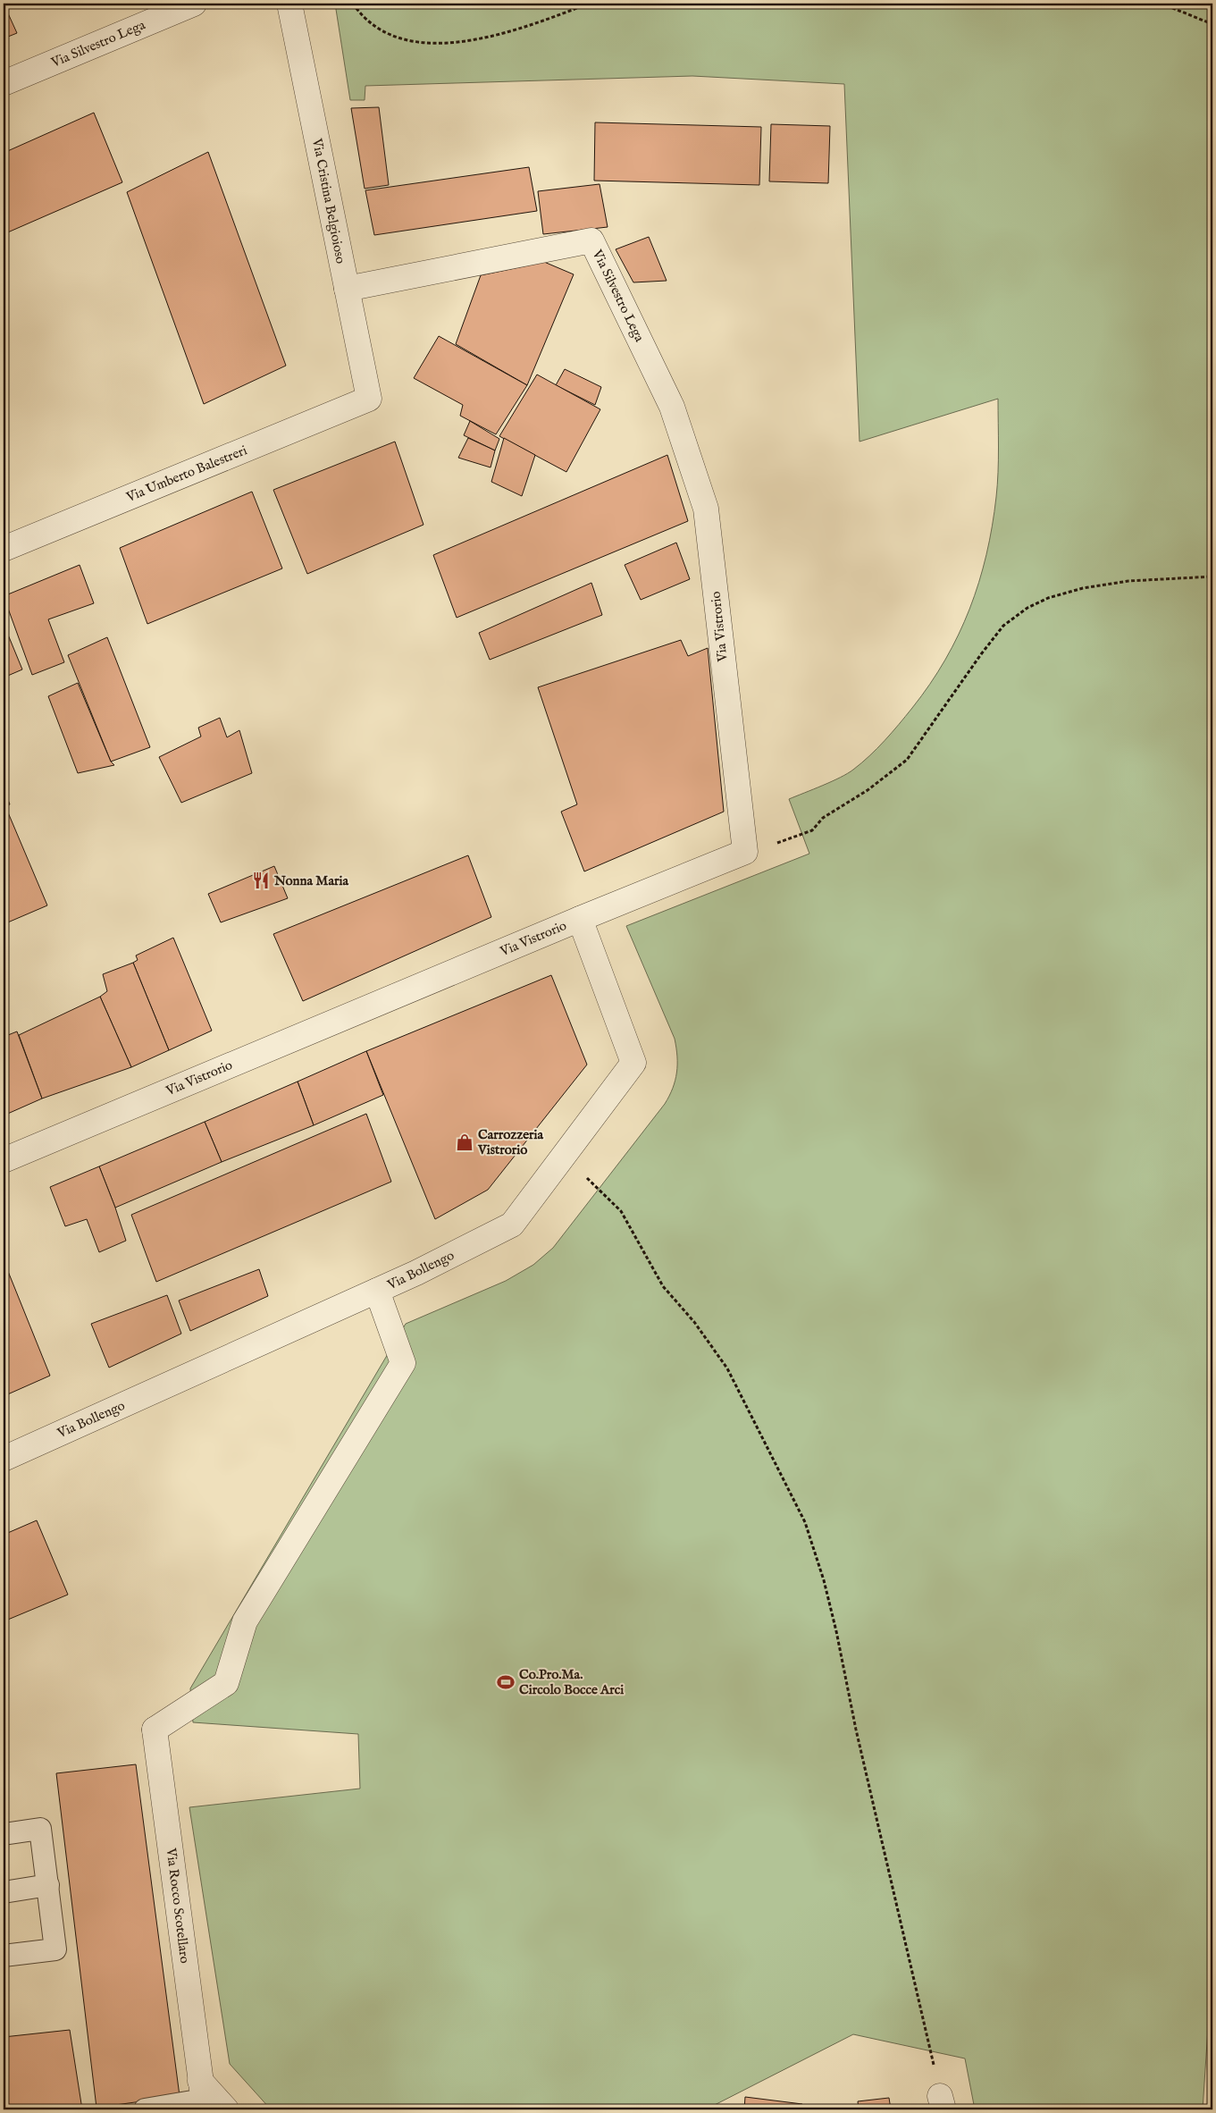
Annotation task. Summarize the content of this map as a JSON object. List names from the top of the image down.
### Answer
{
  "streets": {
    "street": [
      "Via Silvestro Lega",
      "Via Cristina Belgioioso",
      "Via Umberto Balestreri",
      "Via Vistrorio",
      "Via Bollengo",
      "Via Rocco Scotellaro"
    ]
  },
  "crossings": [
    ["Via Silvestro Lega", "Via Cristina Belgioioso"],
    ["Via Silvestro Lega", "Via Vistrorio"],
    ["Via Cristina Belgioioso", "Via Umberto Balestreri"],
    ["Via Vistrorio", "Via Bollengo"],
    ["Via Bollengo", "Via Rocco Scotellaro"]
  ],
  "places": {
    "restaurant": ["Nonna Maria"],
    "shop": ["Carrozzeria Vistrorio"],
    "sports": ["Co.Pro.Ma. Circolo Bocce Arci"]
  }
}
